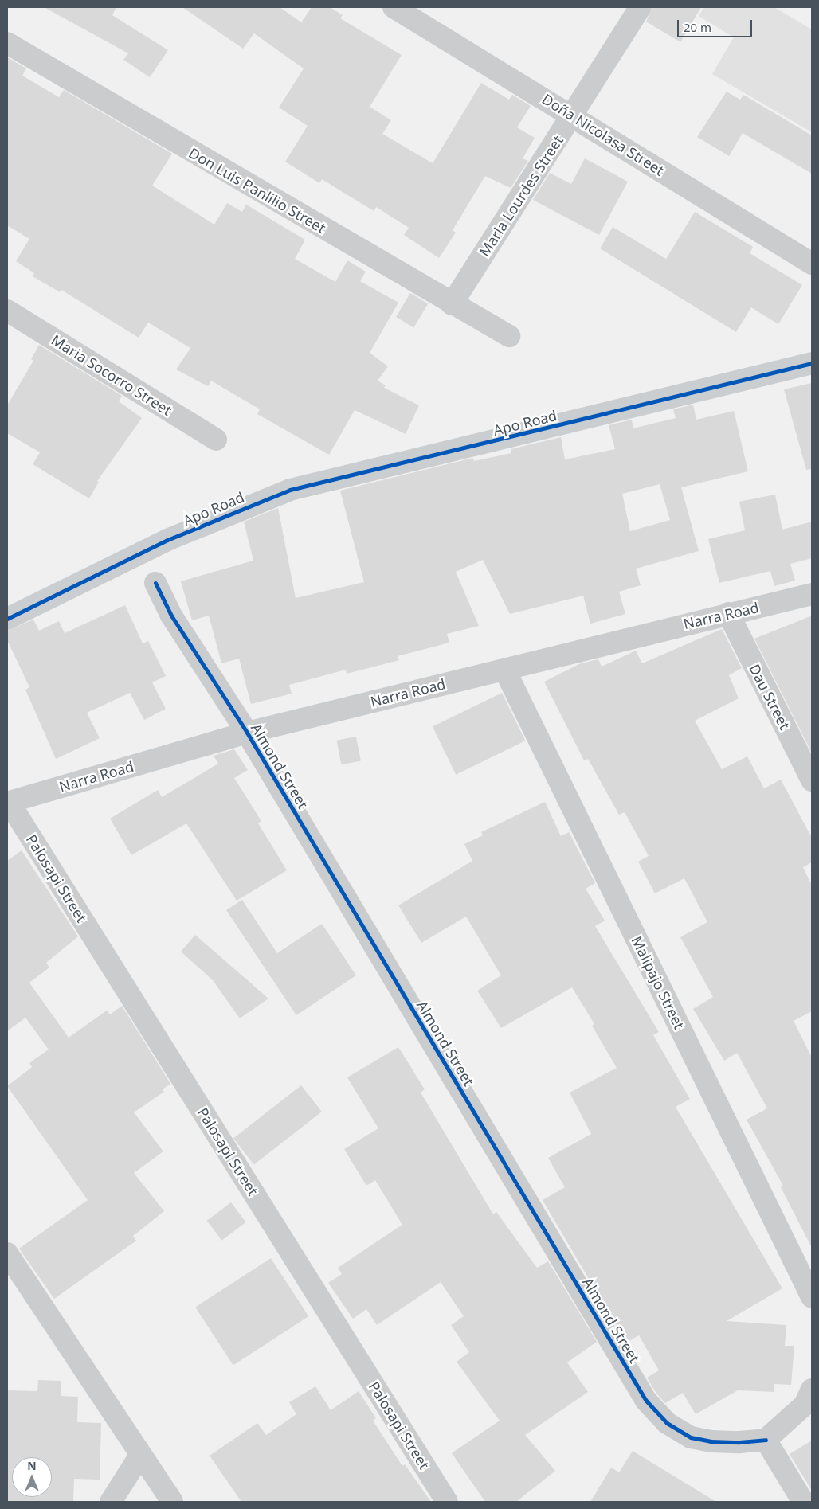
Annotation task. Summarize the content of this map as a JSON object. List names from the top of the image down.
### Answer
{
  "streets": {
    "street": [
      "Doña Nicolasa Street",
      "Don Luis Panlilio Street",
      "Maria Lourdes Street",
      "Maria Socorro Street",
      "Apo Road",
      "Narra Road",
      "Dau Street",
      "Almond Street",
      "Palosapi Street",
      "Malipajo Street"
    ]
  },
  "crossings": [
    ["Doña Nicolasa Street", "Maria Lourdes Street"],
    ["Don Luis Panlilio Street", "Maria Lourdes Street"],
    ["Narra Road", "Dau Street"],
    ["Narra Road", "Almond Street"],
    ["Narra Road", "Palosapi Street"],
    ["Narra Road", "Malipajo Street"]
  ],
  "scale_bar": "20 m",
  "north": "top"
}
